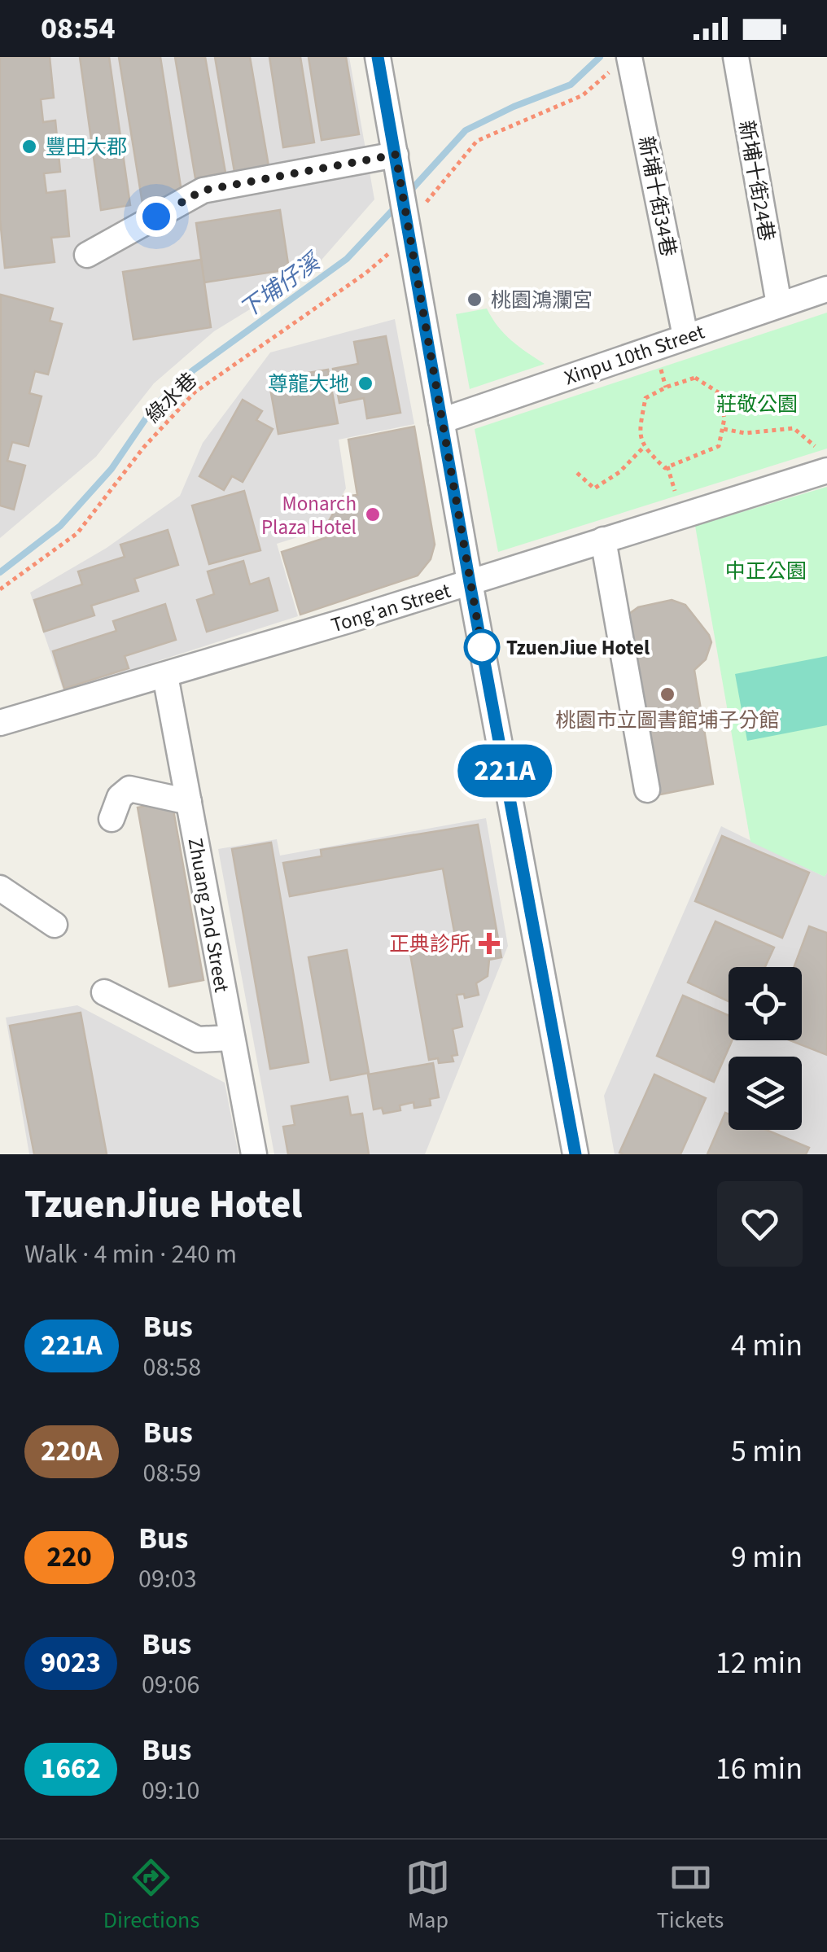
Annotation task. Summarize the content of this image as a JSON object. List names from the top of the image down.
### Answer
{
  "streets": {
    "street": [
      "新埔十街24巷",
      "新埔十街34巷",
      "Xinpu 10th Street",
      "Tong'an Street",
      "Zhuang 2nd Street"
    ],
    "path": ["綠水巷"]
  },
  "crossings": [
    ["新埔十街24巷", "Xinpu 10th Street"],
    ["新埔十街34巷", "Xinpu 10th Street"],
    ["Tong'an Street", "Zhuang 2nd Street"]
  ],
  "water": ["下埔仔溪"],
  "parks": ["莊敬公園", "中正公園"],
  "places": {
    "other": [
      "豐田大郡",
      "桃園鴻瀾宮",
      "尊龍大地",
      "Monarch Plaza Hotel",
      "TzuenJiue Hotel",
      "桃園市立圖書館埔子分館"
    ],
    "health": ["正典診所"]
  },
  "lines": ["bus line 221A"],
  "page": {
    "status": "08:54",
    "on_map": "221A",
    "heading": ["TzuenJiue Hotel", "Walk · 4 min · 240 m"],
    "list": [
      {
        "mark": "221A",
        "name": "Bus",
        "note": "08:58",
        "value": "4 min"
      },
      {
        "mark": "220A",
        "name": "Bus",
        "note": "08:59",
        "value": "5 min"
      },
      {
        "mark": "220",
        "name": "Bus",
        "note": "09:03",
        "value": "9 min"
      },
      {
        "mark": "9023",
        "name": "Bus",
        "note": "09:06",
        "value": "12 min"
      },
      {
        "mark": "1662",
        "name": "Bus",
        "note": "09:10",
        "value": "16 min"
      }
    ],
    "tabs": ["Directions", "Map", "Tickets"]
  }
}
